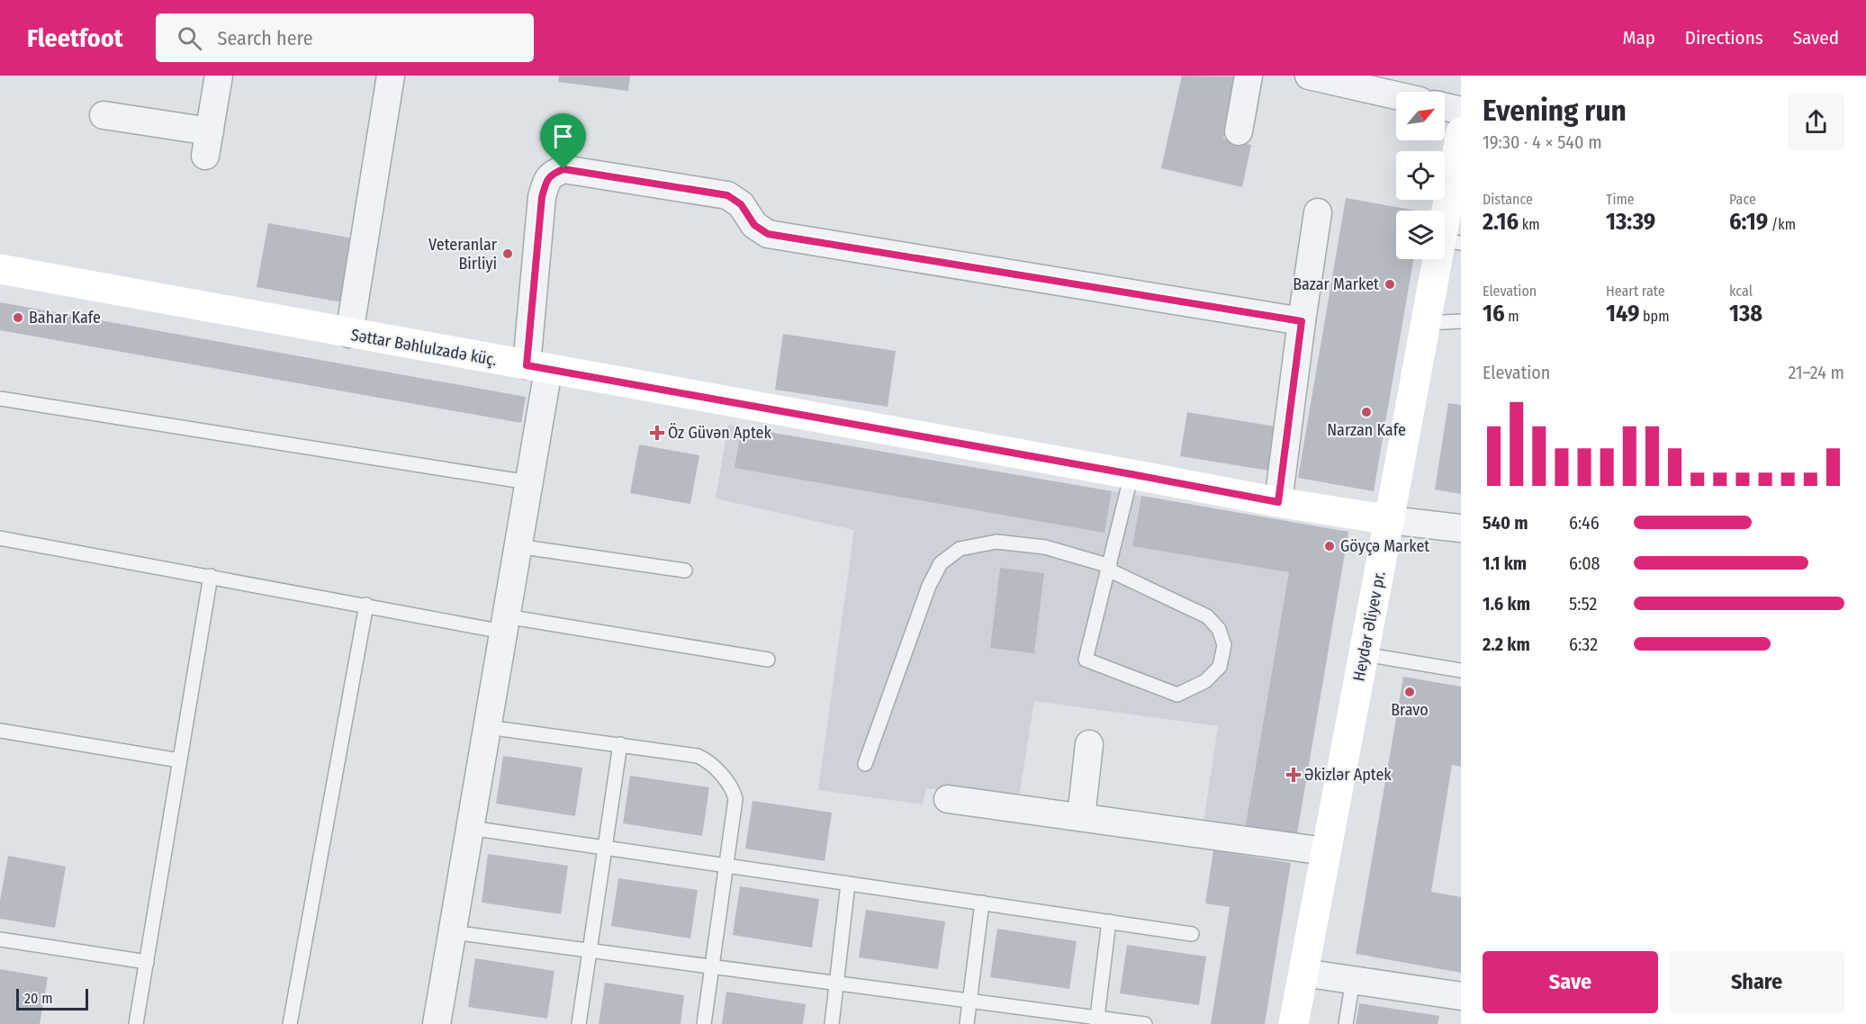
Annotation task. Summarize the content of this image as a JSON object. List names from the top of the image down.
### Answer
{
  "streets": {
    "street": ["Səttar Bəhlulzadə küç.", "Heydər Əliyev pr."]
  },
  "crossings": [
    ["Səttar Bəhlulzadə küç.", "Heydər Əliyev pr."]
  ],
  "places": {
    "other": [
      "Veteranlar Birliyi",
      "Bazar Market",
      "Bahar Kafe",
      "Narzan Kafe",
      "Göyçə Market",
      "Bravo"
    ],
    "health": ["Öz Güvən Aptek", "Əkizlər Aptek"]
  },
  "scale_bar": "20 m",
  "north": "top right",
  "page": {
    "header": "Fleetfoot",
    "search": "Search here",
    "nav": ["Map", "Directions", "Saved"],
    "heading": ["Evening run", "19:30 · 4 × 540 m"],
    "stats": [
      ["Distance", "2.16 km"],
      ["Time", "13:39"],
      ["Pace", "6:19 /km"],
      ["Elevation", "16 m"],
      ["Heart rate", "149 bpm"],
      ["kcal", "138"]
    ],
    "chart": ["Elevation", "21–24 m"],
    "list": [
      {
        "name": "540 m",
        "note": "6:46"
      },
      {
        "name": "1.1 km",
        "note": "6:08"
      },
      {
        "name": "1.6 km",
        "note": "5:52"
      },
      {
        "name": "2.2 km",
        "note": "6:32"
      }
    ],
    "buttons": ["Save", "Share"],
    "scale": "20 m"
  }
}
